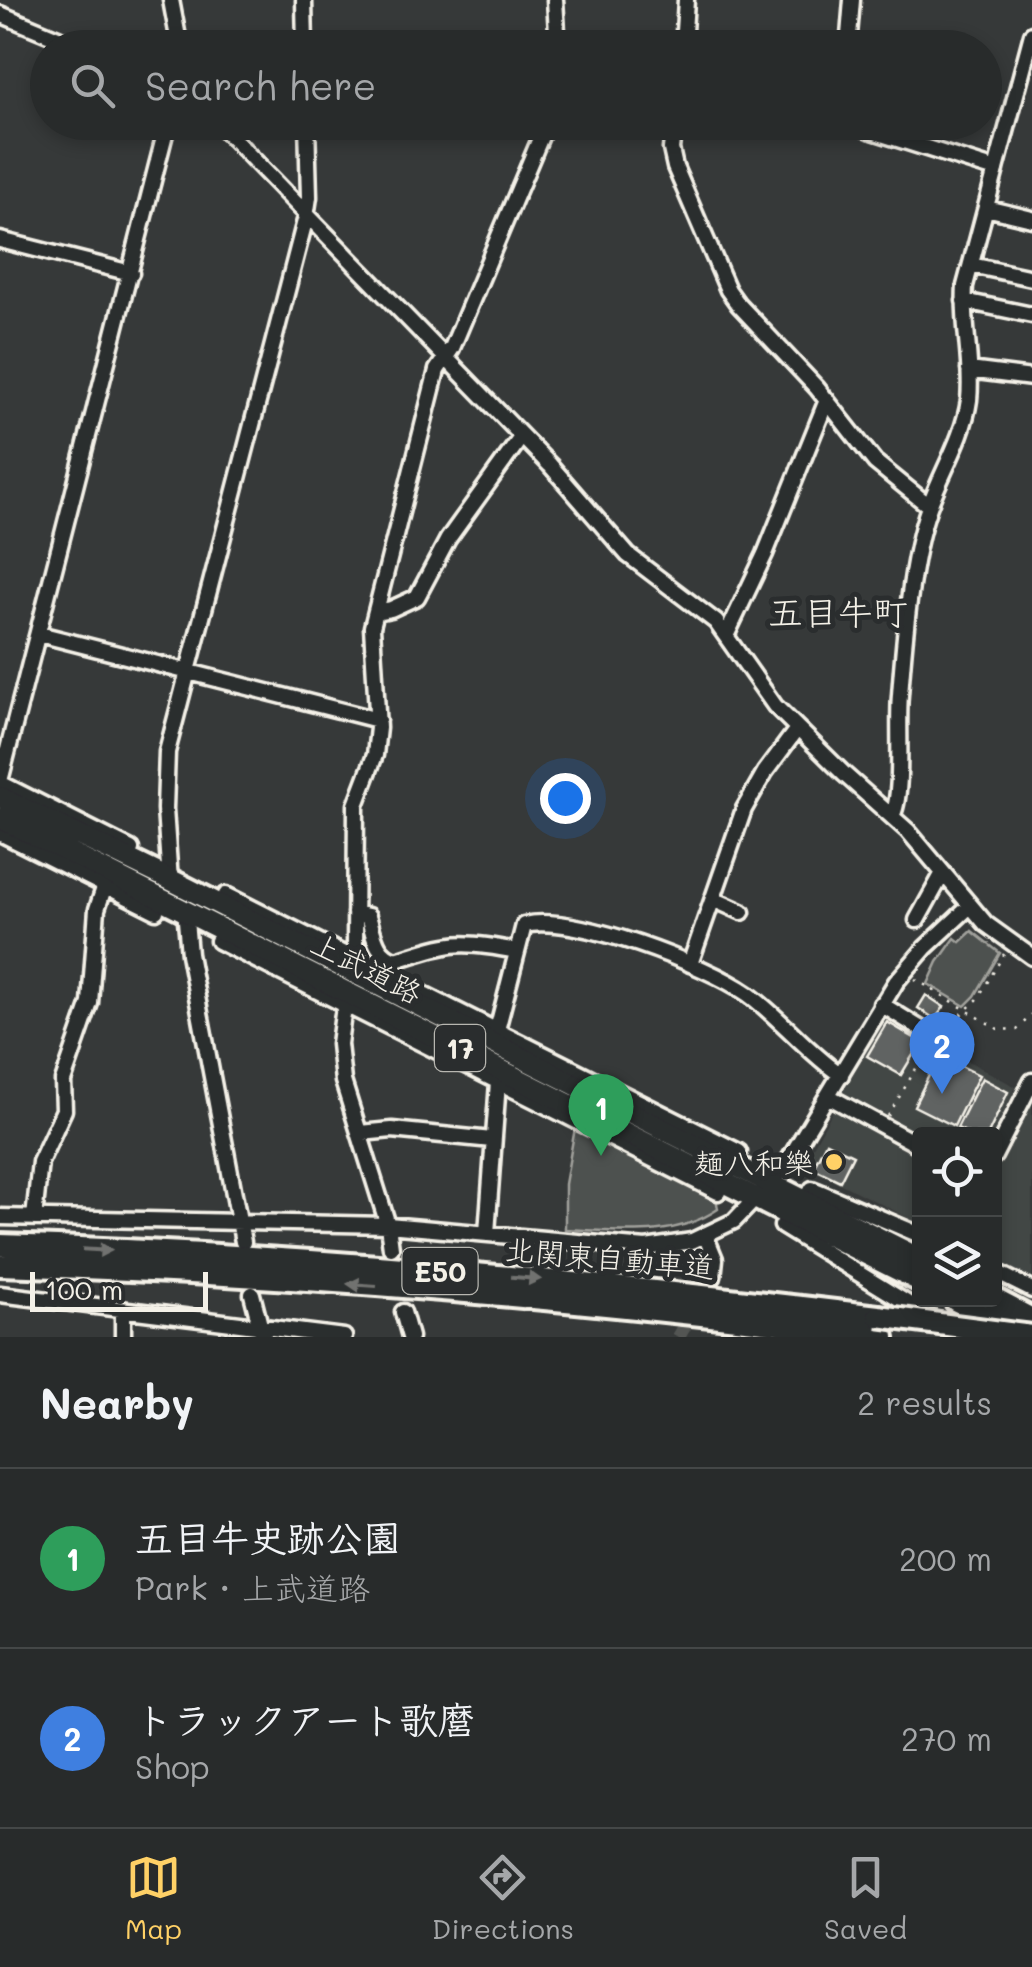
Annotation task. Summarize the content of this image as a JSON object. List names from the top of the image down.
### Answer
{
  "streets": {
    "highway": [
      "上武道路",
      "17",
      "北関東自動車道",
      "E50"
    ]
  },
  "districts": ["五目牛町"],
  "places": ["麺八和樂"],
  "scale_bar": "100 m",
  "page": {
    "search": "Search here",
    "pins": ["2", "1"],
    "scale": "100 m",
    "heading": ["Nearby", "2 results"],
    "list": [
      {
        "mark": "1",
        "name": "五目牛史跡公園",
        "note": "Park · 上武道路",
        "value": "200 m"
      },
      {
        "mark": "2",
        "name": "トラックアート歌麿",
        "note": "Shop",
        "value": "270 m"
      }
    ],
    "nav": ["Map", "Directions", "Saved"]
  }
}
